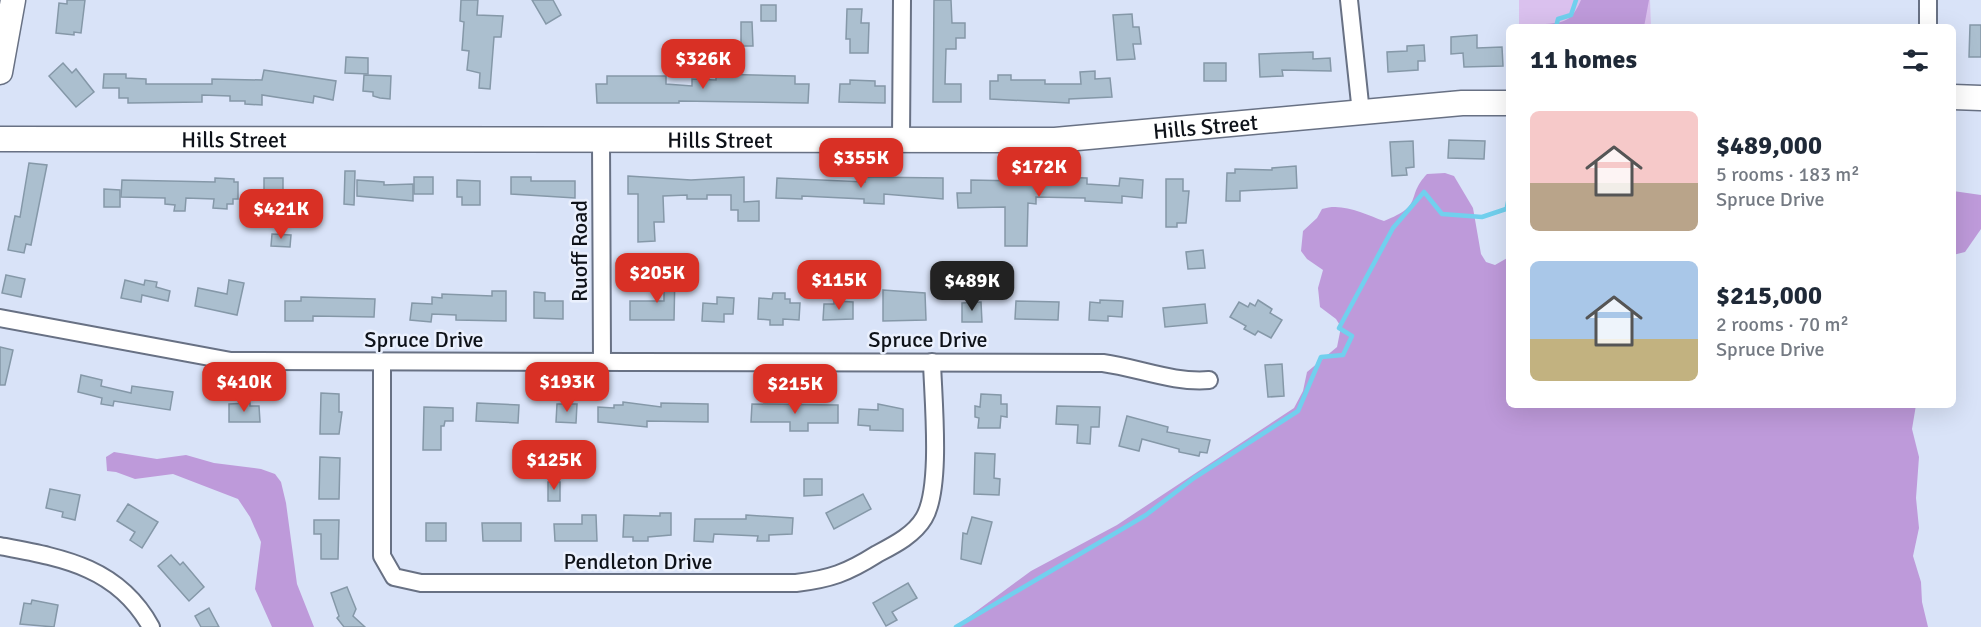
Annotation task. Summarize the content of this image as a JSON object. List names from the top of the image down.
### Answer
{
  "streets": {
    "street": [
      "Hills Street",
      "Ruoff Road",
      "Spruce Drive",
      "Pendleton Drive"
    ]
  },
  "crossings": [
    ["Hills Street", "Ruoff Road"],
    ["Ruoff Road", "Spruce Drive"],
    ["Spruce Drive", "Pendleton Drive"]
  ],
  "page": {
    "heading": "11 homes",
    "price": [
      "$326K",
      "$355K",
      "$172K",
      "$421K",
      "$205K",
      "$115K",
      "$489K",
      "$410K",
      "$193K",
      "$215K",
      "$125K"
    ],
    "list": [
      {
        "name": "$489,000",
        "note": "5 rooms · 183 m² · Spruce Drive"
      },
      {
        "name": "$215,000",
        "note": "2 rooms · 70 m² · Spruce Drive"
      }
    ]
  }
}
